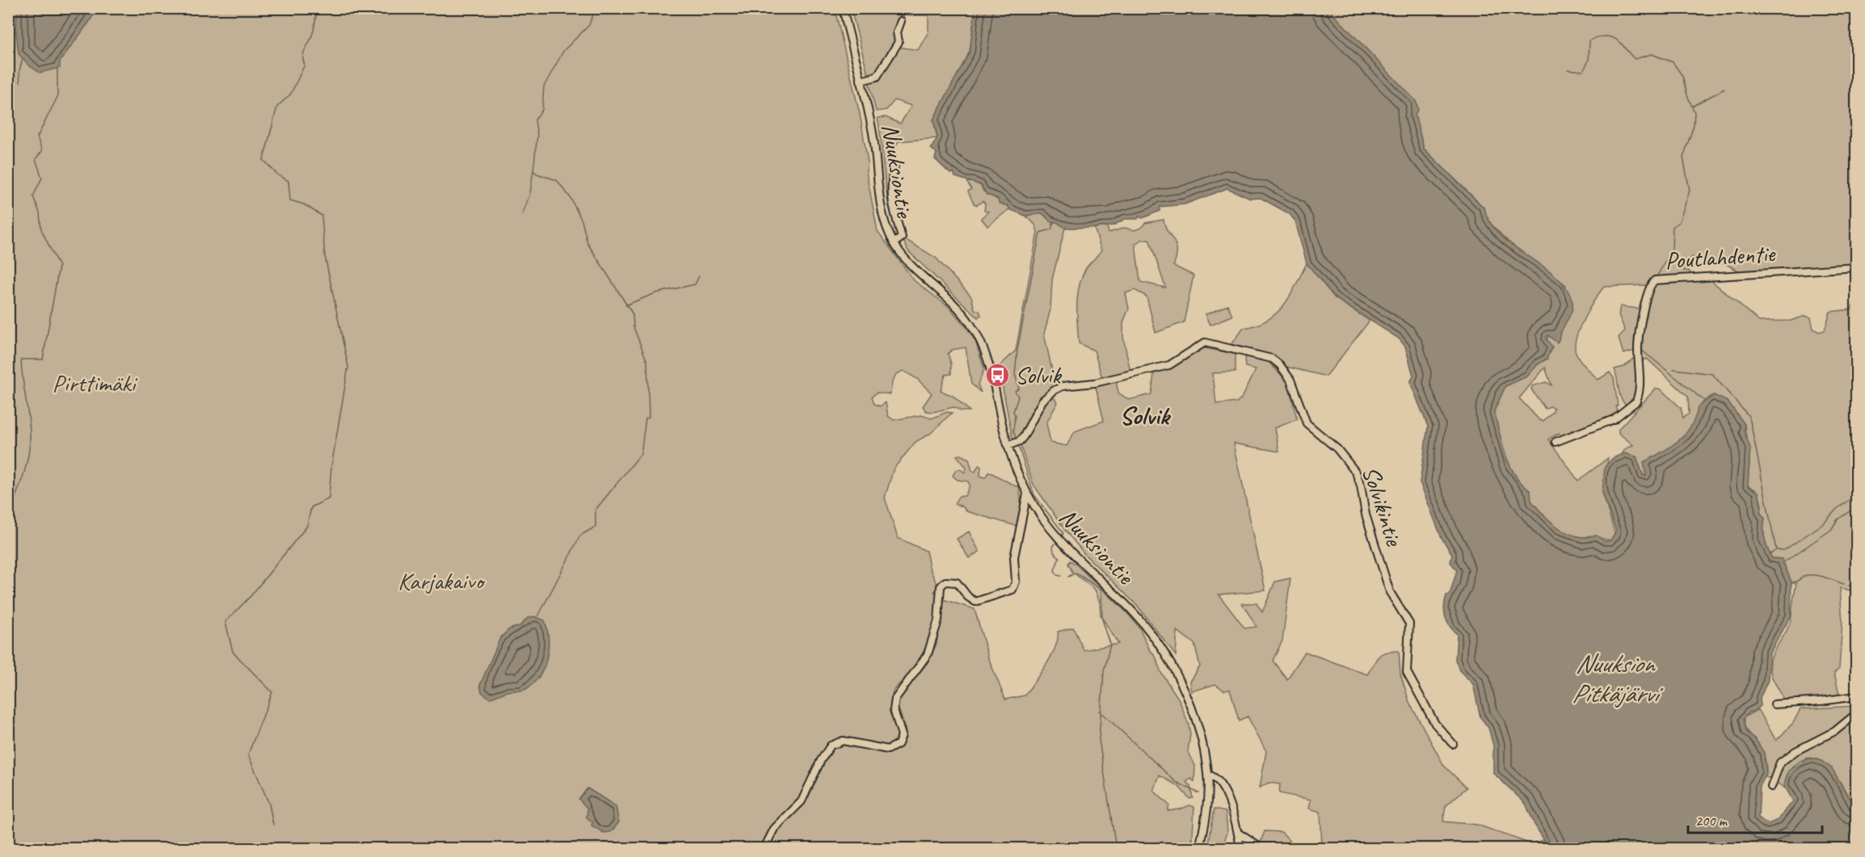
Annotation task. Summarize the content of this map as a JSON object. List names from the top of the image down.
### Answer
{
  "streets": {
    "street": ["Nuuksiontie", "Poutlahdentie", "Solvikintie"]
  },
  "crossings": [
    ["Nuuksiontie", "Solvikintie"]
  ],
  "districts": ["Solvik"],
  "water": ["Nuuksion Pitkäjärvi"],
  "parks": ["Pirttimäki", "Karjakaivo"],
  "places": {
    "bus stop": ["Solvik"]
  },
  "scale_bar": "200 m"
}
